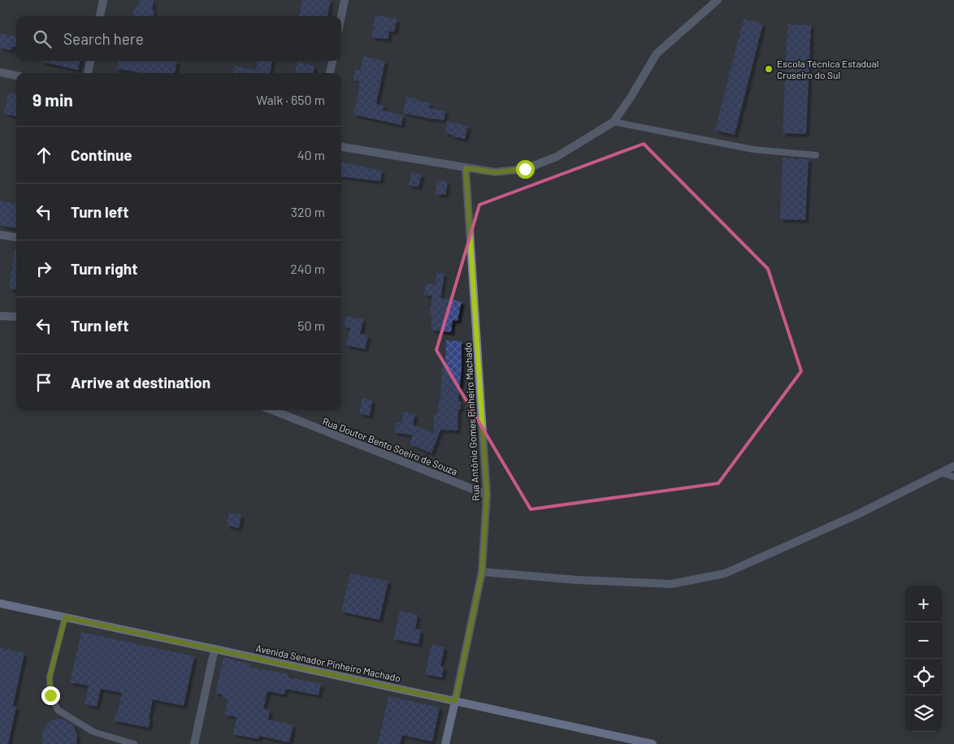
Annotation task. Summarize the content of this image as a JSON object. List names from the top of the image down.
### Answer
{
  "streets": {
    "main road": ["Rua Antônio Gomes Pinheiro Machado", "Avenida Senador Pinheiro Machado"],
    "street": ["Rua Doutor Bento Soeiro de Souza"]
  },
  "crossings": [
    ["Rua Antônio Gomes Pinheiro Machado", "Rua Doutor Bento Soeiro de Souza"],
    ["Rua Antônio Gomes Pinheiro Machado", "Avenida Senador Pinheiro Machado"]
  ],
  "places": ["Escola Técnica Estadual Cruseiro do Sul"],
  "page": {
    "search": "Search here",
    "heading": ["9 min", "Walk · 650 m"],
    "list": [
      ["Continue", "40 m"],
      ["Turn left", "320 m"],
      ["Turn right", "240 m"],
      ["Turn left", "50 m"],
      "Arrive at destination"
    ],
    "map_buttons": ["+", "−"]
  }
}
